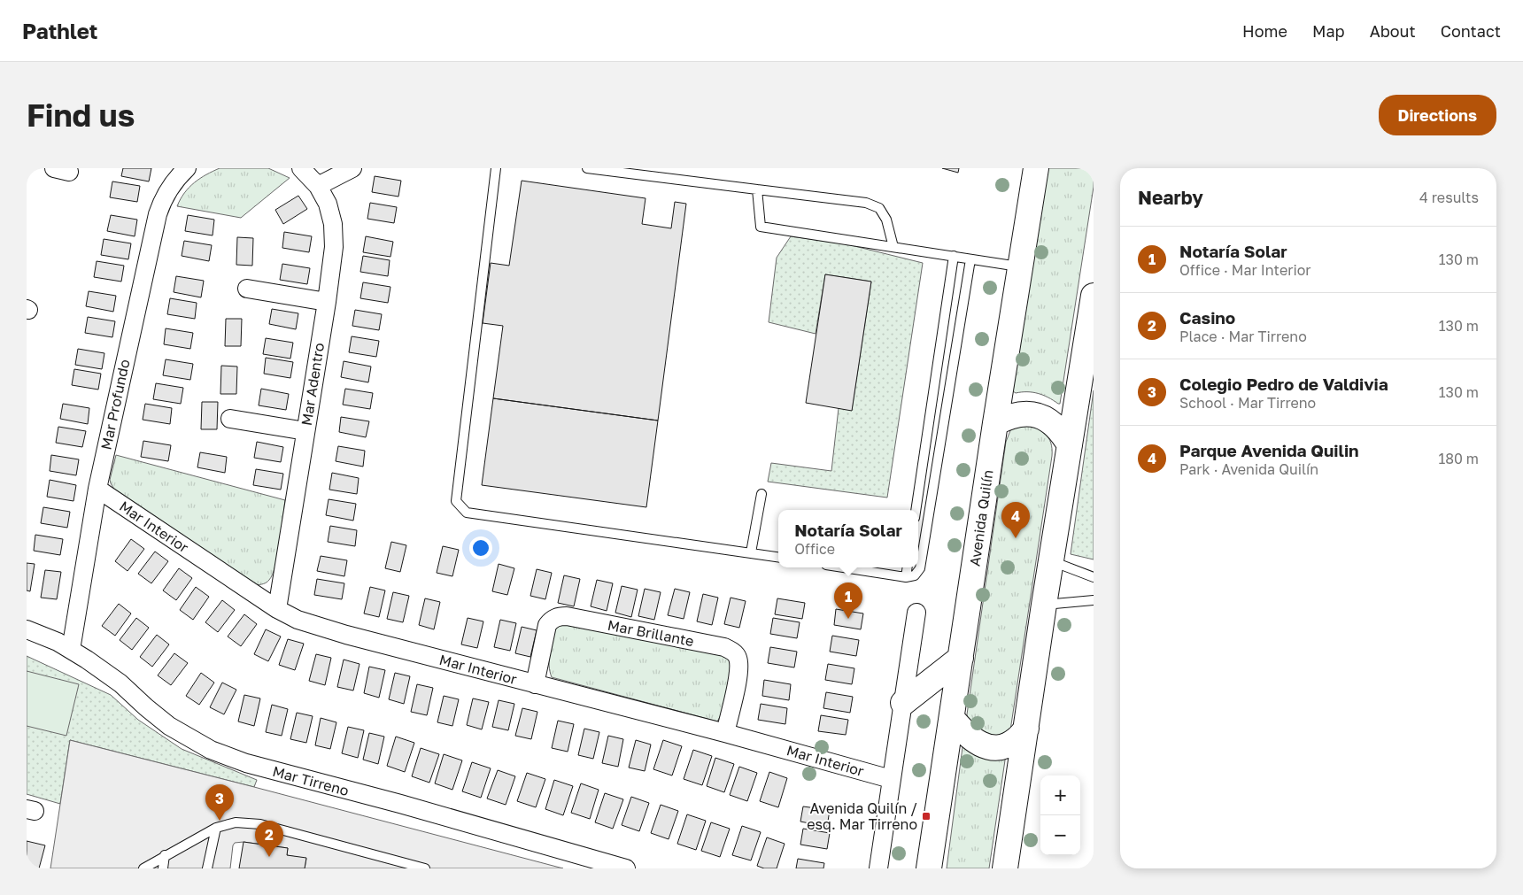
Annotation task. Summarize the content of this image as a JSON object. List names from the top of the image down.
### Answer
{
  "streets": {
    "main road": ["Avenida Quilín"],
    "street": [
      "Mar Adentro",
      "Mar Profundo",
      "Mar Interior",
      "Mar Brillante",
      "Mar Tirreno"
    ]
  },
  "crossings": [
    ["Mar Adentro", "Mar Interior"],
    ["Mar Profundo", "Mar Interior"],
    ["Mar Profundo", "Mar Tirreno"],
    ["Mar Interior", "Mar Brillante"]
  ],
  "places": {
    "transit": ["Avenida Quilín / esq. Mar Tirreno"]
  },
  "page": {
    "header": "Pathlet",
    "nav": [
      "Home",
      "Map",
      "About",
      "Contact"
    ],
    "buttons": "Directions",
    "title": "Find us",
    "heading": ["Nearby", "4 results"],
    "list": [
      {
        "mark": "1",
        "name": "Notaría Solar",
        "note": "Office · Mar Interior",
        "value": "130 m"
      },
      {
        "mark": "2",
        "name": "Casino",
        "note": "Place · Mar Tirreno",
        "value": "130 m"
      },
      {
        "mark": "3",
        "name": "Colegio Pedro de Valdivia",
        "note": "School · Mar Tirreno",
        "value": "130 m"
      },
      {
        "mark": "4",
        "name": "Parque Avenida Quilin",
        "note": "Park · Avenida Quilín",
        "value": "180 m"
      }
    ],
    "pins": [
      "4",
      "1",
      "3",
      "2"
    ],
    "popup": ["Notaría Solar", "Office"],
    "map_buttons": ["+", "−"]
  }
}
